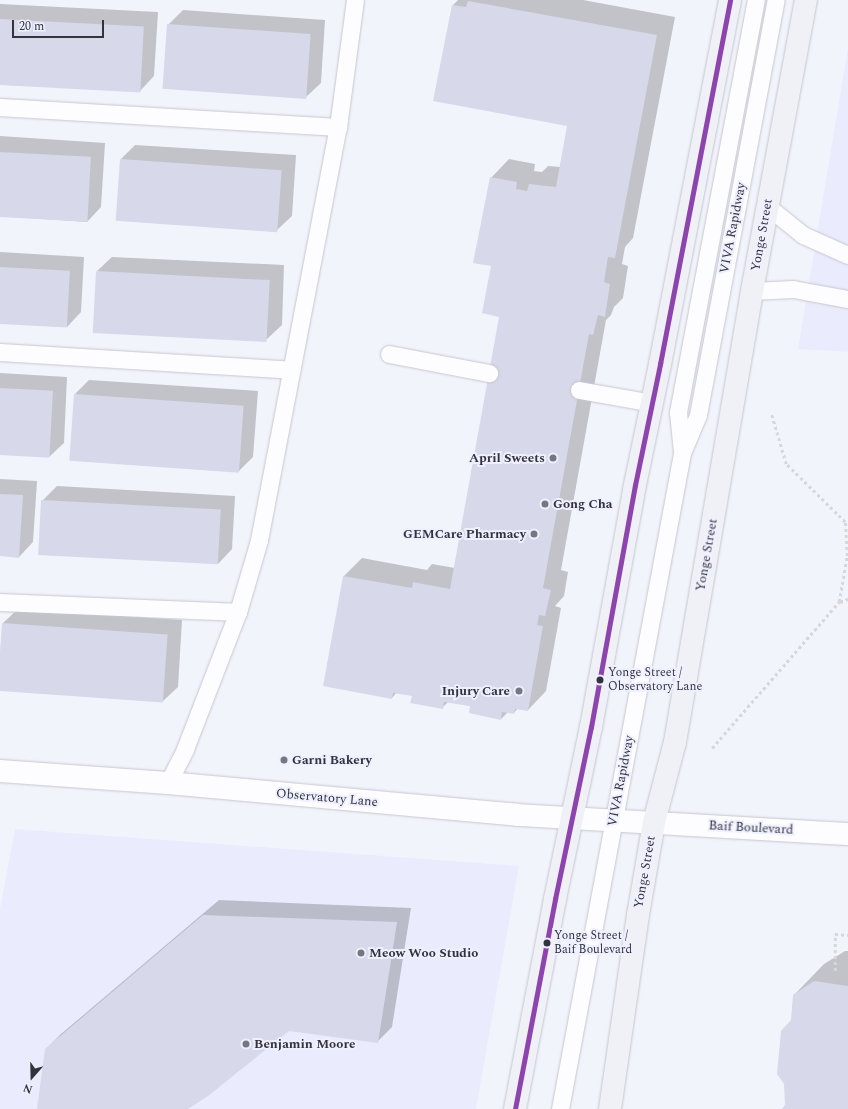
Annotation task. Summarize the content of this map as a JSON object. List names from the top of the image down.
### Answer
{
  "streets": {
    "main road": ["Yonge Street"],
    "street": ["Observatory Lane", "Baif Boulevard"],
    "lane": ["VIVA Rapidway"]
  },
  "crossings": [
    ["VIVA Rapidway", "Observatory Lane"],
    ["Yonge Street", "Observatory Lane"],
    ["Yonge Street", "Baif Boulevard"],
    ["Observatory Lane", "Baif Boulevard"]
  ],
  "places": [
    "April Sweets",
    "Gong Cha",
    "GEMCare Pharmacy",
    "Yonge Street / Observatory Lane",
    "Injury Care",
    "Garni Bakery",
    "Yonge Street / Baif Boulevard",
    "Meow Woo Studio",
    "Benjamin Moore"
  ],
  "scale_bar": "20 m",
  "north": "bottom"
}
